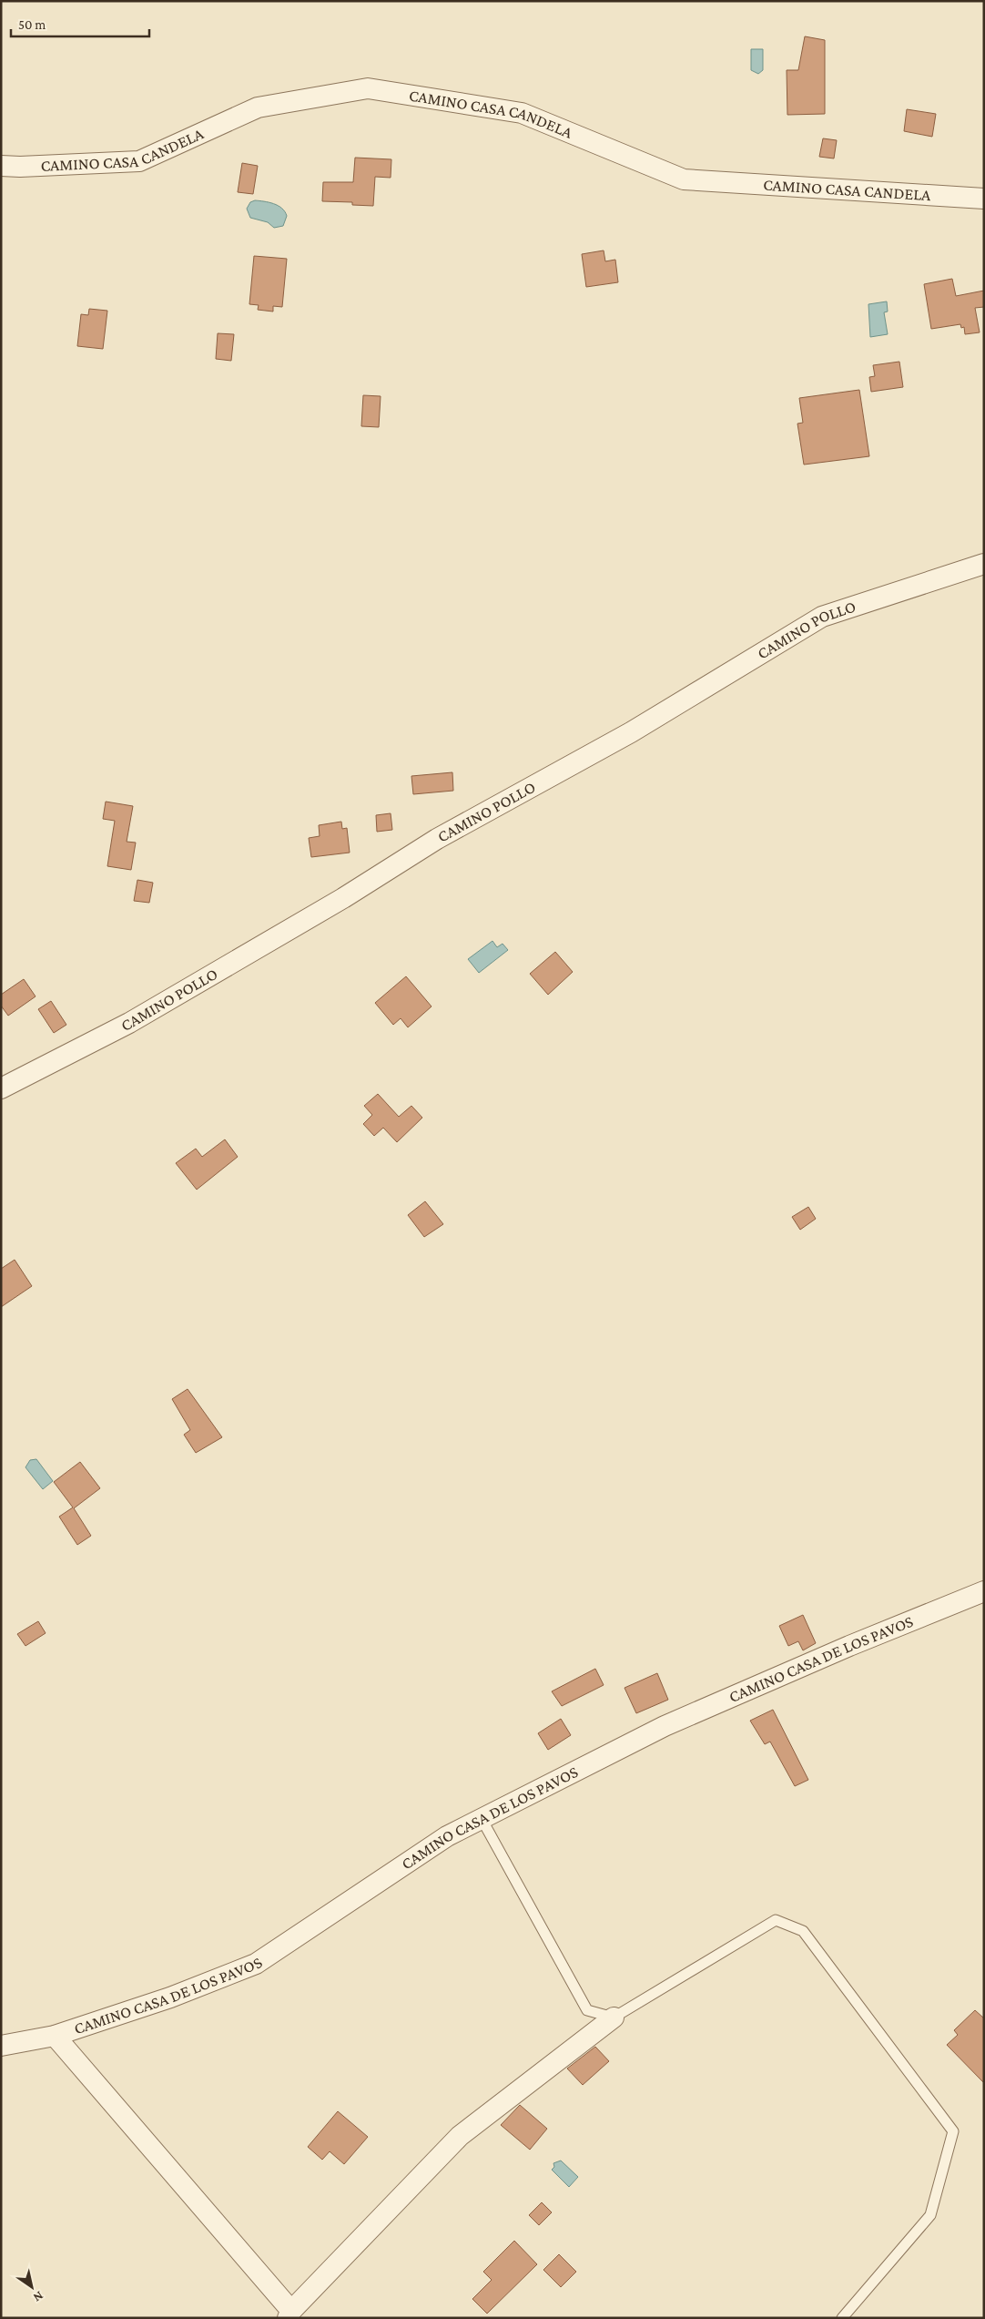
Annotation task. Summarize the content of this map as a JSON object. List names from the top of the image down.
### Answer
{
  "streets": {
    "street": ["CAMINO CASA CANDELA", "CAMINO POLLO", "CAMINO CASA DE LOS PAVOS"]
  },
  "scale_bar": "50 m",
  "north": "bottom right"
}
